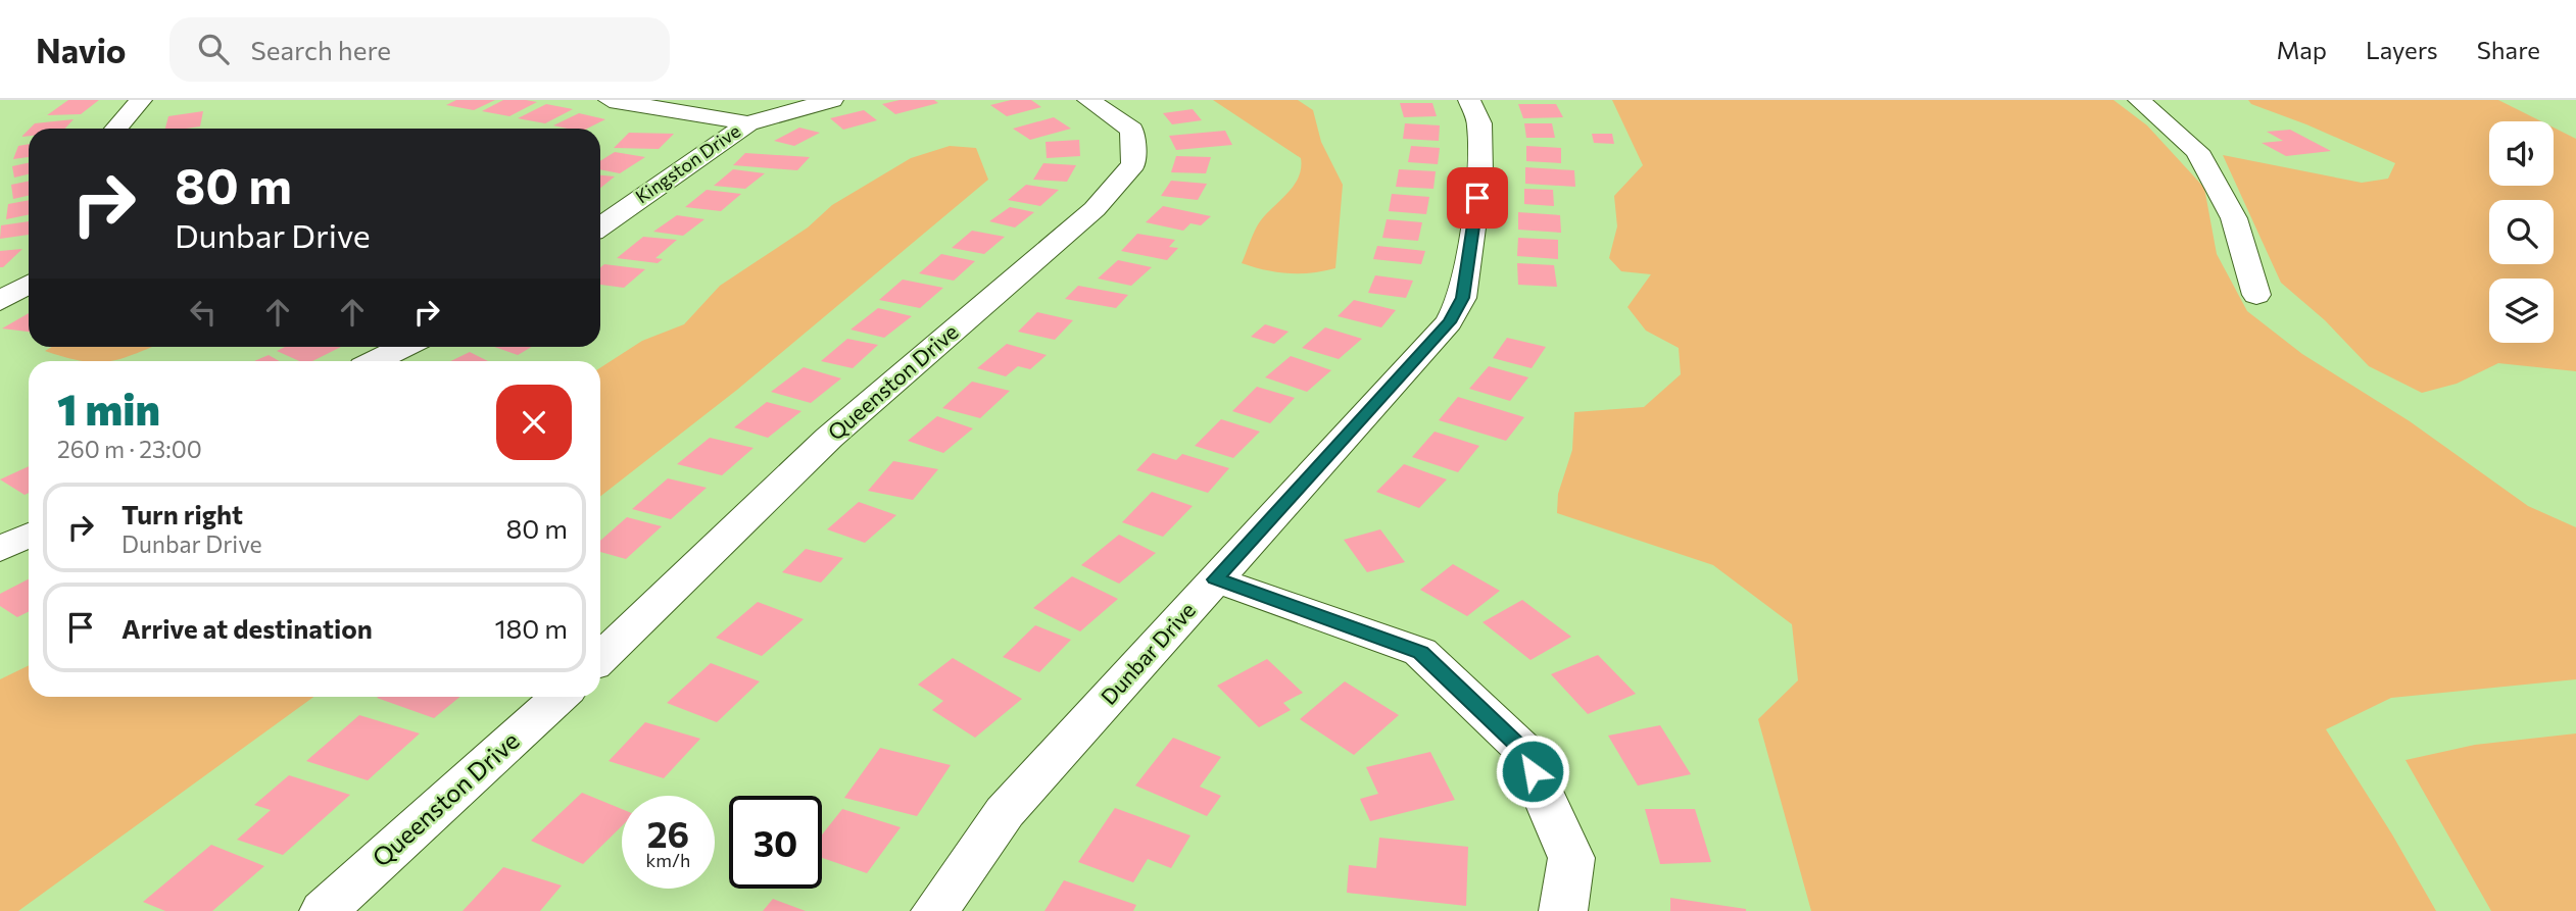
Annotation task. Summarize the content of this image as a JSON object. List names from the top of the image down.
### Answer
{
  "streets": {
    "street": ["Kingston Drive", "Queenston Drive", "Dunbar Drive"]
  },
  "page": {
    "header": "Navio",
    "search": "Search here",
    "nav": ["Map", "Layers", "Share"],
    "turn": ["80 m", "Dunbar Drive"],
    "heading": ["1 min", "260 m · 23:00"],
    "list": [
      {
        "name": "Turn right",
        "note": "Dunbar Drive",
        "value": "80 m"
      },
      {
        "name": "Arrive at destination",
        "value": "180 m"
      }
    ],
    "speed": "26 km/h",
    "limit": "30"
  }
}
